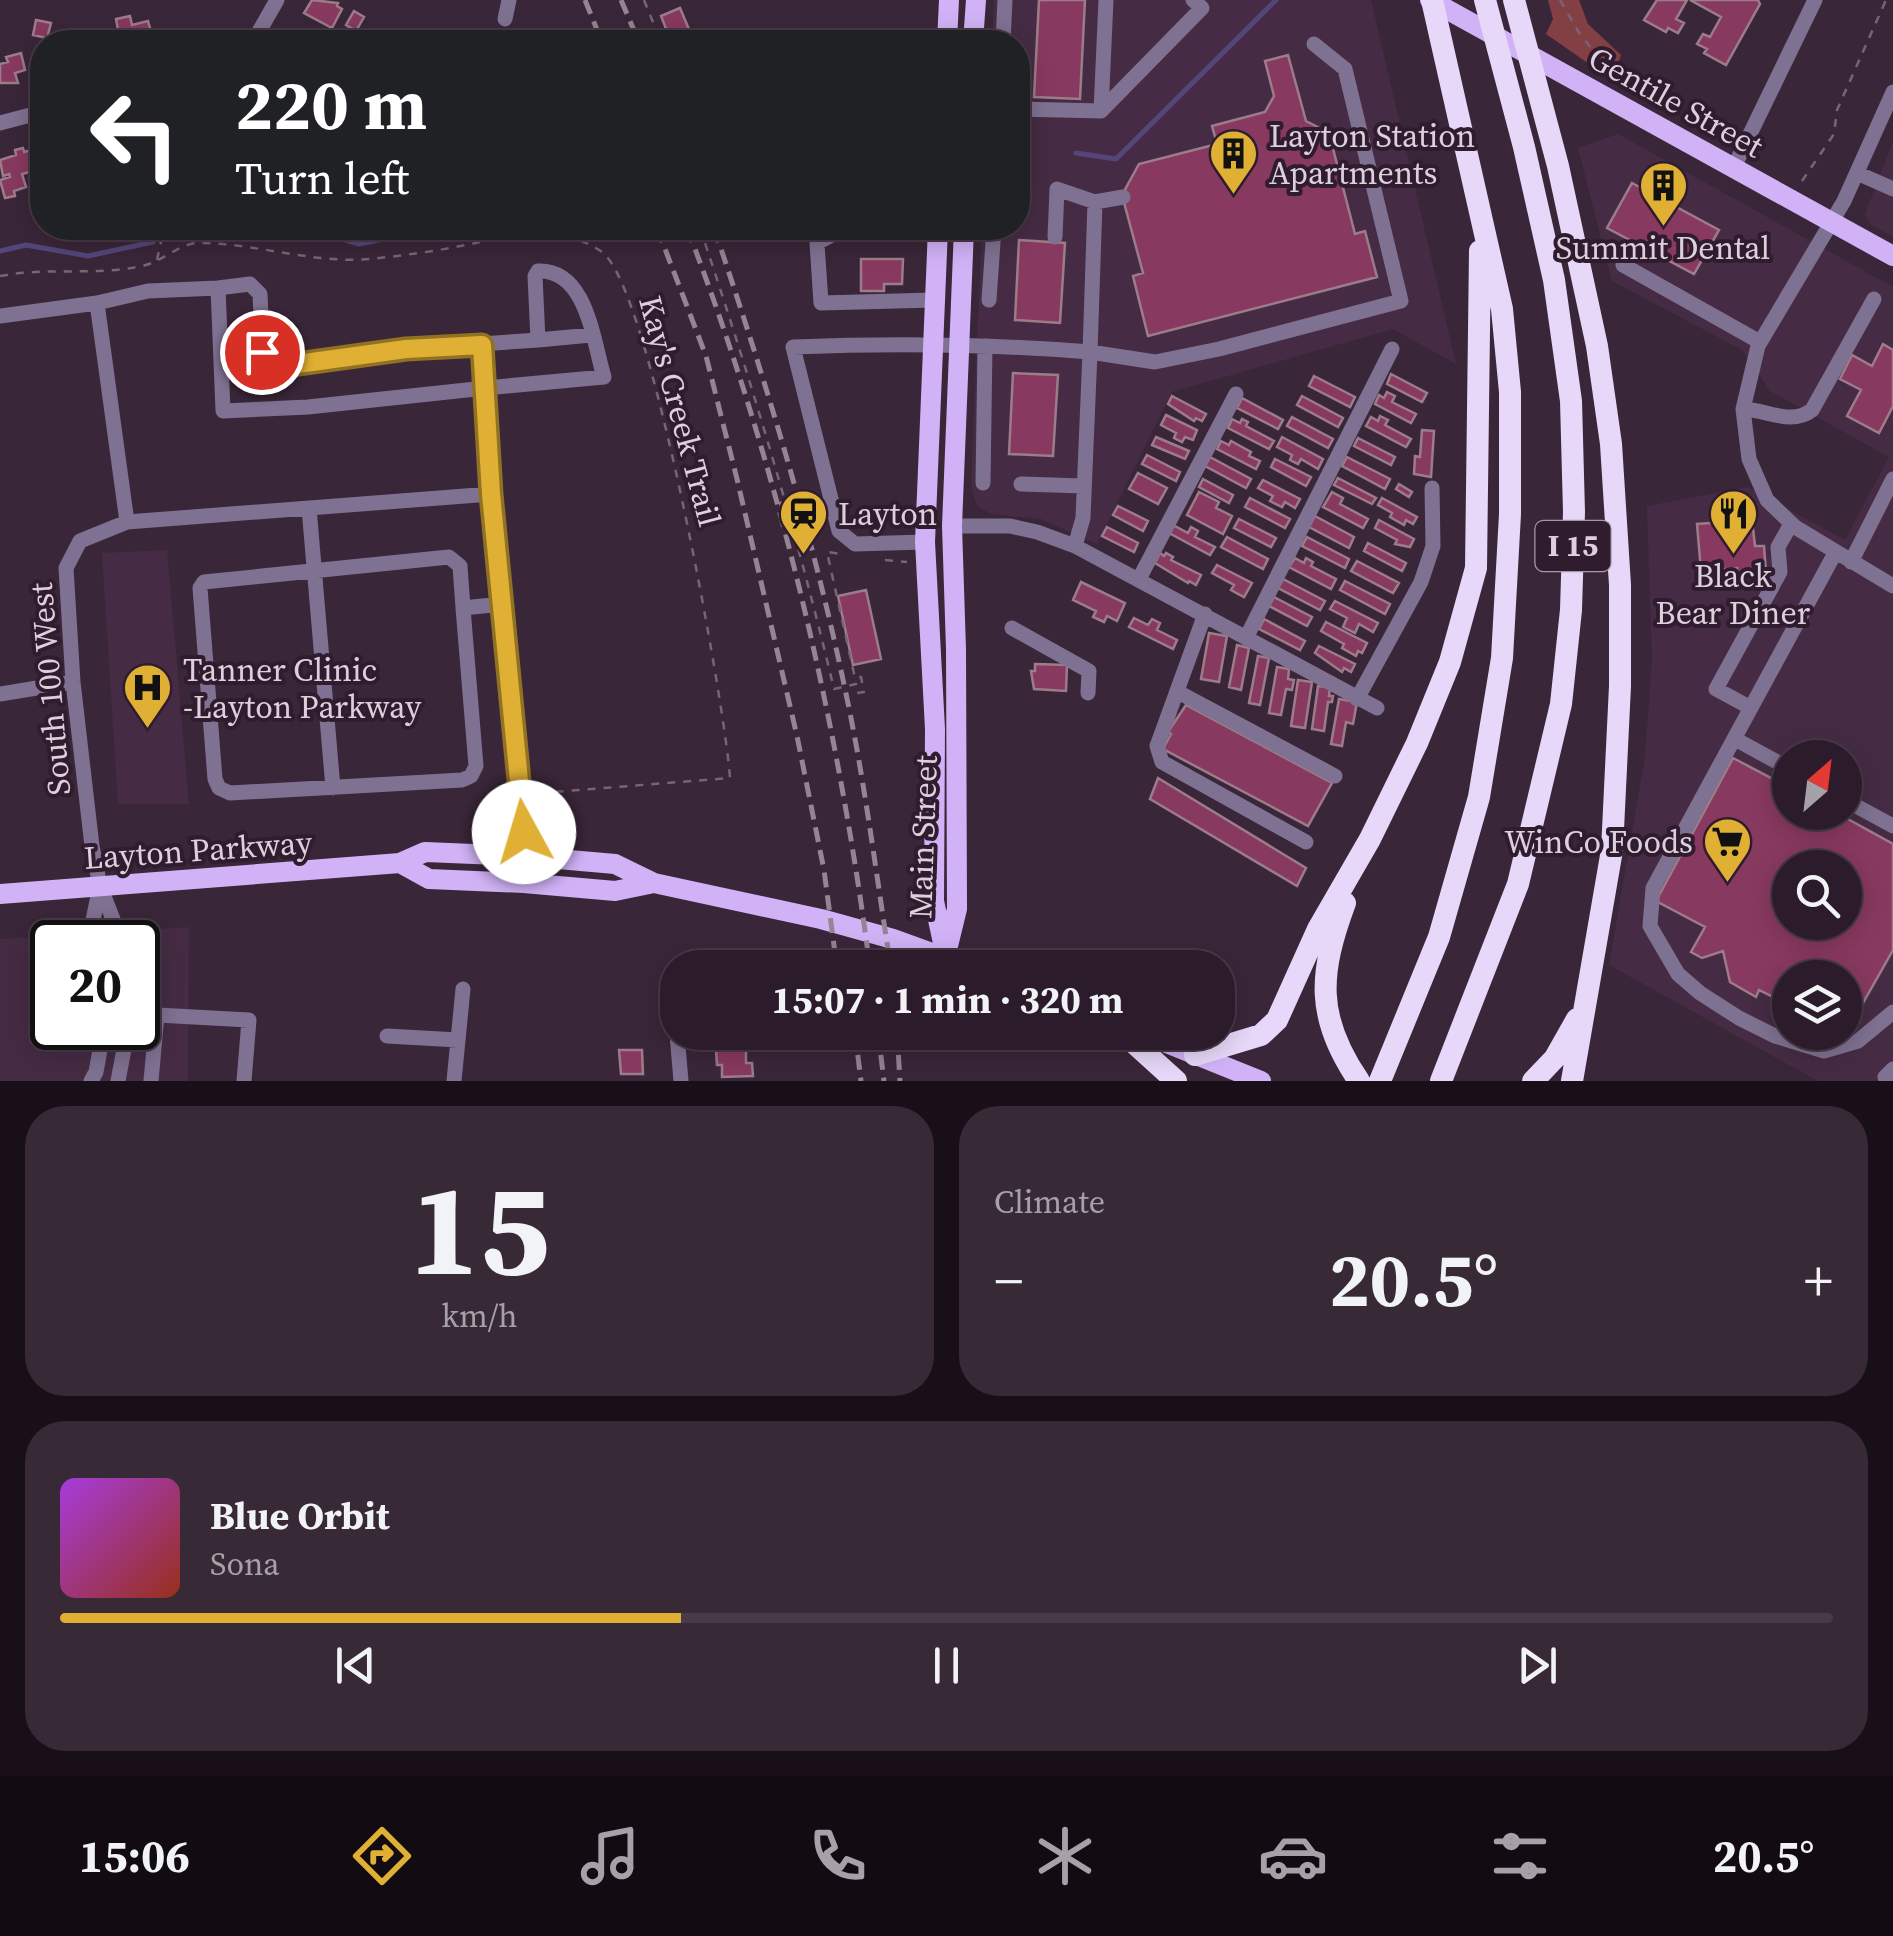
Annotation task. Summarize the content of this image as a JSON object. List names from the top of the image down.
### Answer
{
  "streets": {
    "highway": ["I 15"],
    "main road": ["Gentile Street", "Main Street", "Layton Parkway"],
    "street": ["South 100 West"],
    "path": ["Kay's Creek Trail"]
  },
  "crossings": [
    ["Gentile Street", "I 15"],
    ["South 100 West", "Layton Parkway"]
  ],
  "places": {
    "building": ["Layton Station Apartments", "Summit Dental"],
    "station": ["Layton"],
    "restaurant": ["Black Bear Diner"],
    "hospital": ["Tanner Clinic -Layton Parkway"],
    "supermarket": ["WinCo Foods"]
  },
  "north": "top right",
  "page": {
    "turn": ["220 m", "Turn left"],
    "limit": "20",
    "trip": "15:07 · 1 min · 320 m",
    "tile": [
      ["15", "km/h"],
      "Climate"
    ],
    "heat": ["−", "20.5°", "+"],
    "song": ["Blue Orbit", "Sona"],
    "tabs": ["15:06", "20.5°"]
  }
}
